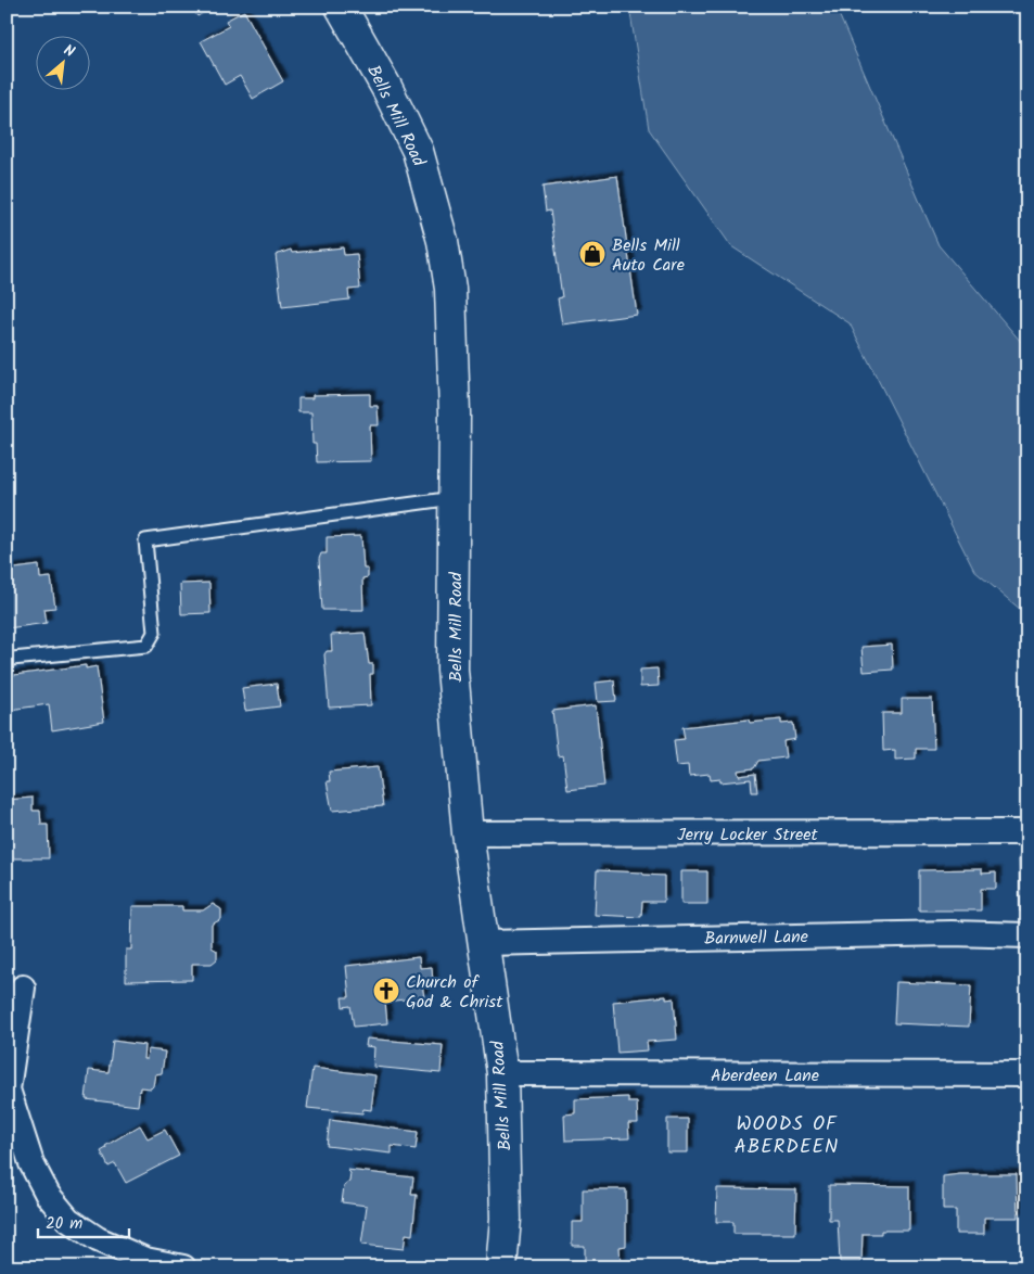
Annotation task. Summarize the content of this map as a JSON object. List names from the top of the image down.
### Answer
{
  "streets": {
    "street": [
      "Bells Mill Road",
      "Jerry Locker Street",
      "Barnwell Lane",
      "Aberdeen Lane"
    ]
  },
  "crossings": [
    ["Bells Mill Road", "Jerry Locker Street"],
    ["Bells Mill Road", "Barnwell Lane"],
    ["Bells Mill Road", "Aberdeen Lane"]
  ],
  "districts": ["WOODS OF ABERDEEN"],
  "places": {
    "shop": ["Bells Mill Auto Care"],
    "church": ["Church of God & Christ"]
  },
  "scale_bar": "20 m",
  "north": "top right"
}
